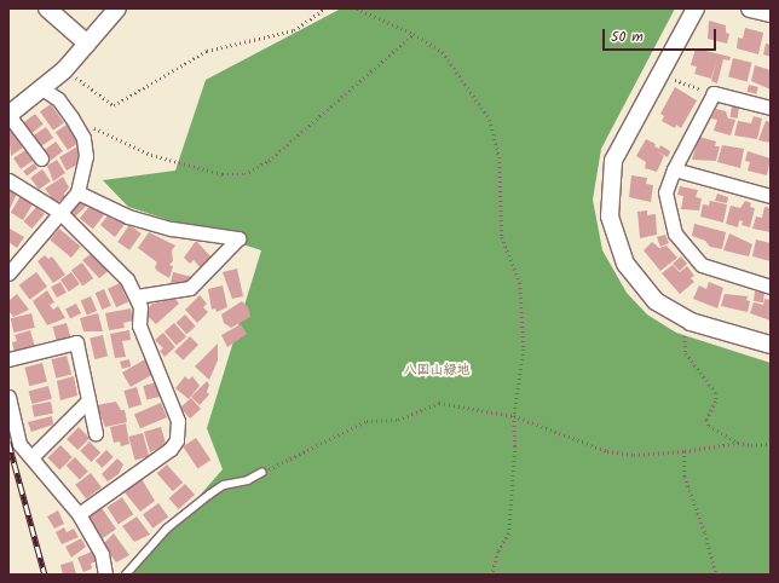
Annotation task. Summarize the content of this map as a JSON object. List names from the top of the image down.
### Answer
{
  "parks": ["八国山緑地"],
  "scale_bar": "50 m"
}
